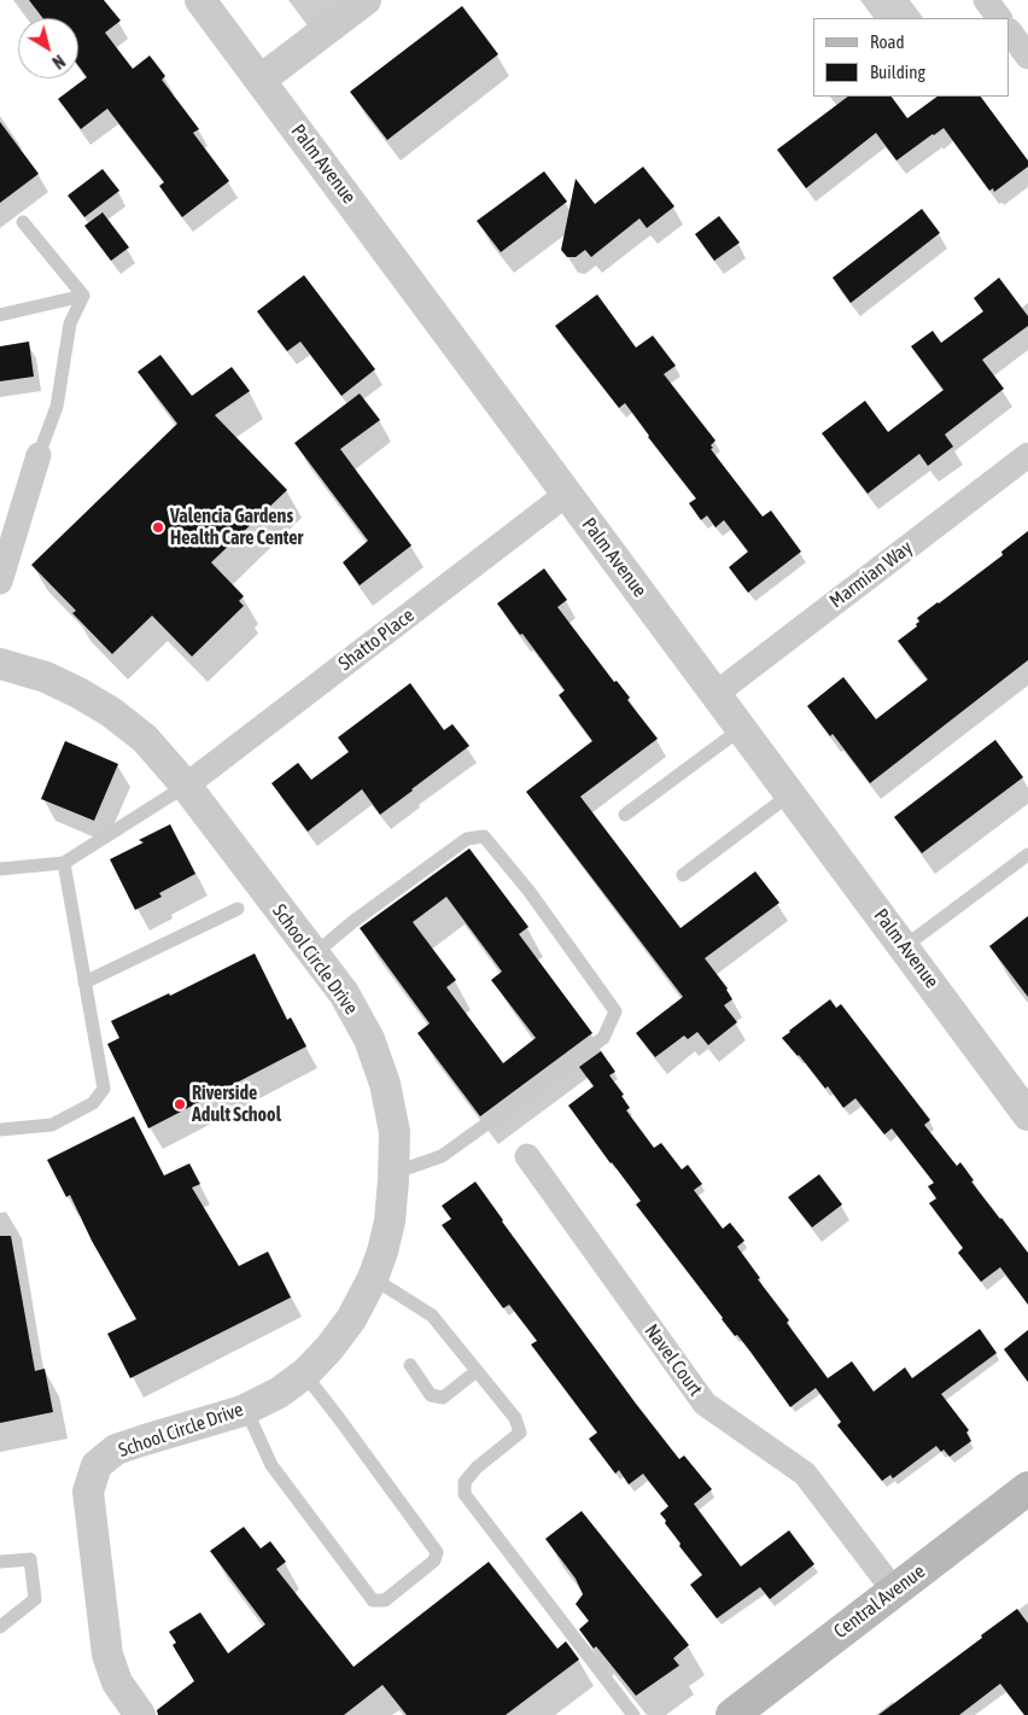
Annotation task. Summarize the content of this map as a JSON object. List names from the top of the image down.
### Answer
{
  "streets": {
    "main road": ["Central Avenue"],
    "street": [
      "Palm Avenue",
      "Marmian Way",
      "Shatto Place",
      "School Circle Drive",
      "Navel Court"
    ]
  },
  "crossings": [
    ["Palm Avenue", "Marmian Way"],
    ["Palm Avenue", "Shatto Place"],
    ["Shatto Place", "School Circle Drive"],
    ["Navel Court", "Central Avenue"]
  ],
  "places": ["Valencia Gardens Health Care Center", "Riverside Adult School"],
  "legend": ["Road", "Building"],
  "north": "bottom right"
}
